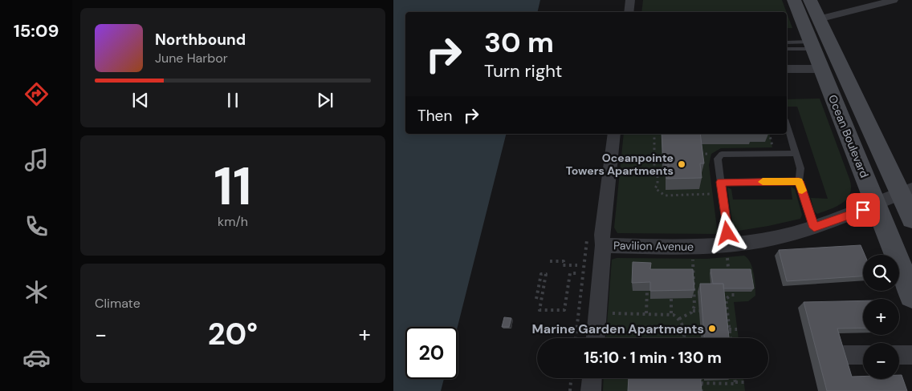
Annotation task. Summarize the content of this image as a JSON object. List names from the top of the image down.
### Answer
{
  "streets": {
    "main road": ["Ocean Boulevard"],
    "street": ["Pavilion Avenue"]
  },
  "crossings": [
    ["Ocean Boulevard", "Pavilion Avenue"]
  ],
  "places": ["Oceanpointe Towers Apartments", "Marine Garden Apartments"],
  "page": {
    "tabs": "15:09",
    "turn": ["30 m", "Turn right"],
    "song": ["Northbound", "June Harbor"],
    "then": "Then",
    "tile": [
      ["11", "km/h"],
      "Climate"
    ],
    "map_buttons": ["+", "−"],
    "heat": ["−", "20°", "+"],
    "limit": "20",
    "trip": "15:10 · 1 min · 130 m"
  }
}
